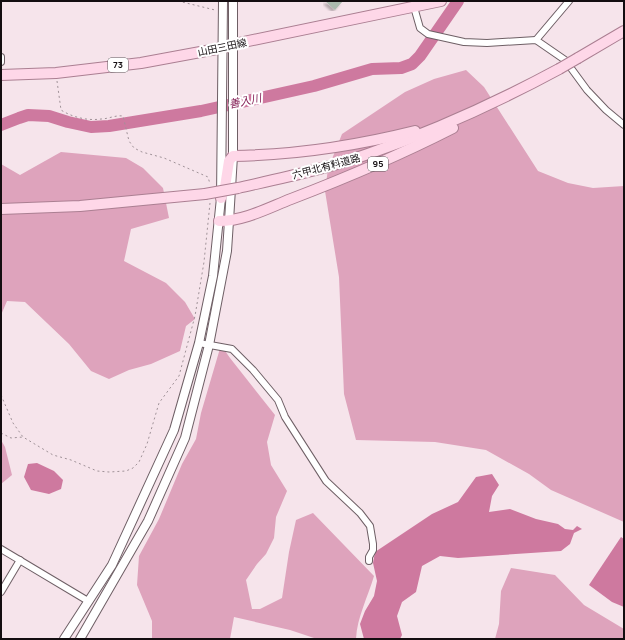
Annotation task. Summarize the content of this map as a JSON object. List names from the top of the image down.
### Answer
{
  "streets": {
    "main road": [
      "山田三田線",
      "73",
      "95",
      "六甲北有料道路"
    ]
  },
  "crossings": [
    ["95", "六甲北有料道路"]
  ],
  "water": ["善入川"]
}
